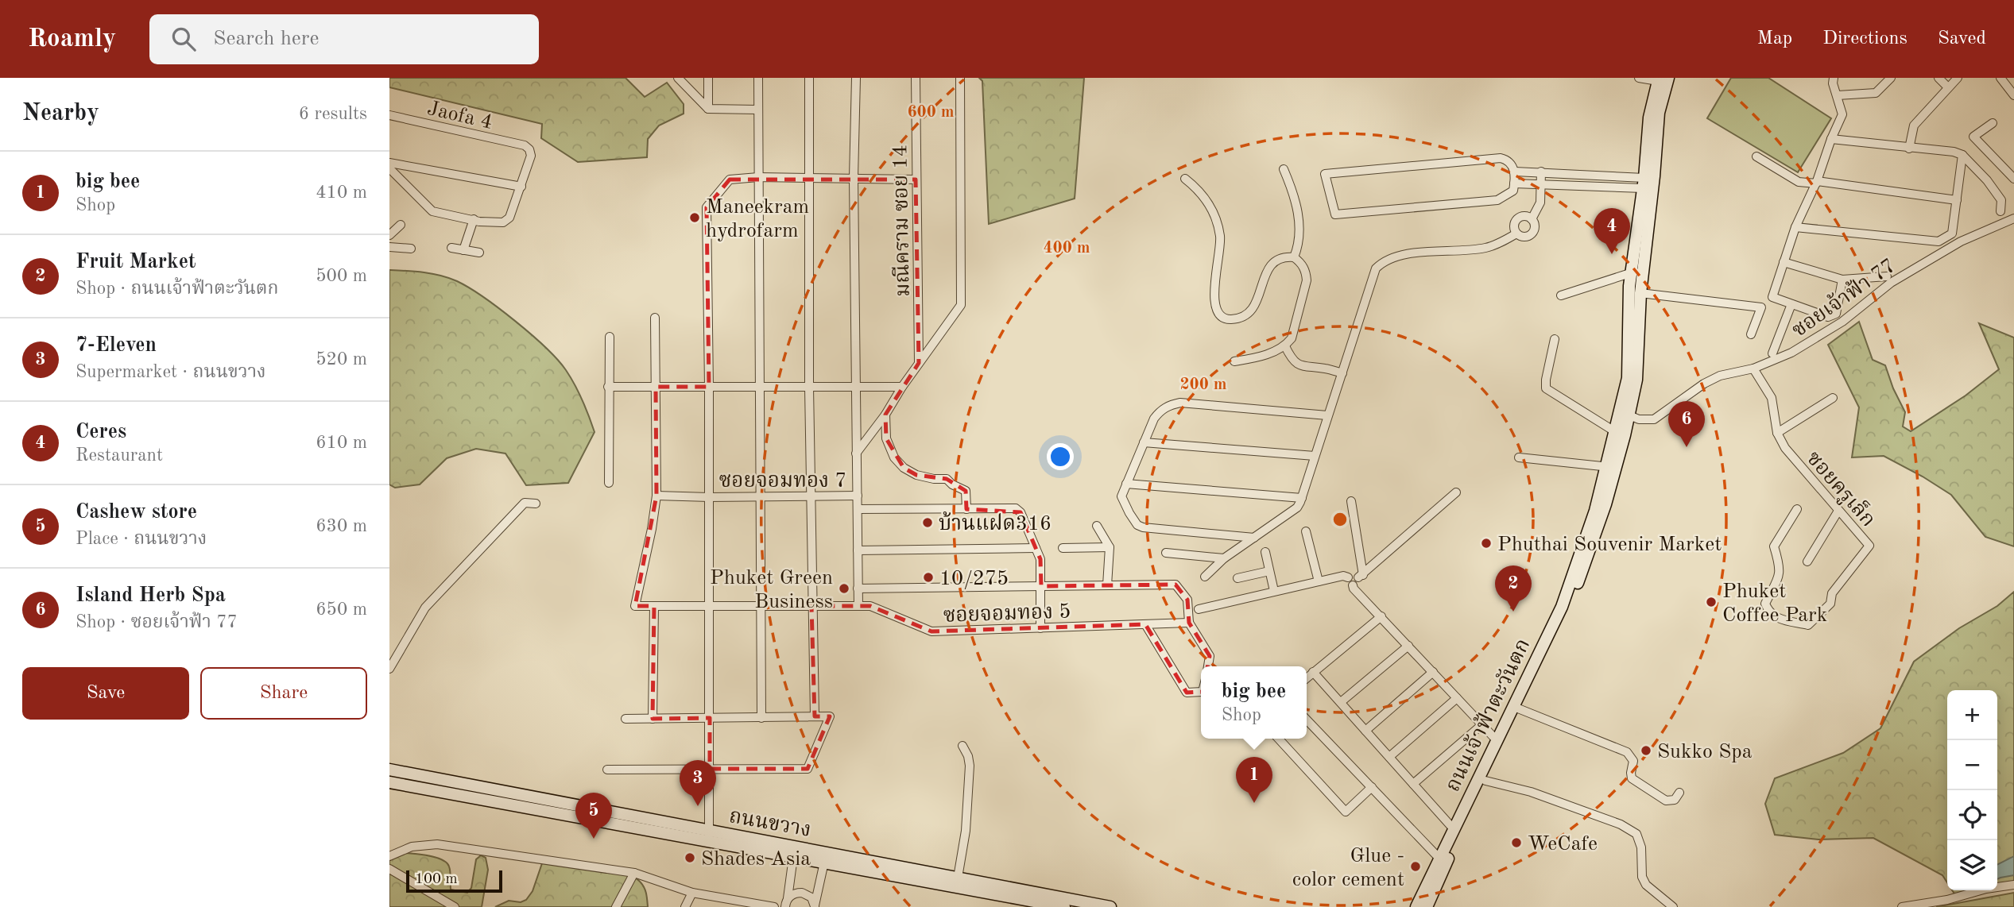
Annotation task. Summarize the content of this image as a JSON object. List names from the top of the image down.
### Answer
{
  "streets": {
    "main road": ["ถนนเจ้าฟ้าตะวันตก", "ถนนขวาง"],
    "street": [
      "Jaofa 4",
      "มณีคราม ซอย 14",
      "ซอยเจ้าฟ้า 77",
      "ซอยจอมทอง 7",
      "ซอยครูเล็ก",
      "ซอยจอมทอง 5"
    ]
  },
  "crossings": [
    ["ซอยเจ้าฟ้า 77", "ซอยครูเล็ก"],
    ["ซอยเจ้าฟ้า 77", "ถนนเจ้าฟ้าตะวันตก"],
    ["ซอยจอมทอง 7", "ซอยจอมทอง 5"]
  ],
  "places": [
    "Maneekram hydrofarm",
    "บ้านแฝด316",
    "Phuthai Souvenir Market",
    "10/275",
    "Phuket Green Business",
    "Phuket Coffee Park",
    "Sukko Spa",
    "WeCafe",
    "Shades Asia",
    "Glue - color cement"
  ],
  "scale_bar": "100 m",
  "page": {
    "header": "Roamly",
    "search": "Search here",
    "nav": ["Map", "Directions", "Saved"],
    "heading": ["Nearby", "6 results"],
    "list": [
      {
        "mark": "1",
        "name": "big bee",
        "note": "Shop",
        "value": "410 m"
      },
      {
        "mark": "2",
        "name": "Fruit Market",
        "note": "Shop · ถนนเจ้าฟ้าตะวันตก",
        "value": "500 m"
      },
      {
        "mark": "3",
        "name": "7-Eleven",
        "note": "Supermarket · ถนนขวาง",
        "value": "520 m"
      },
      {
        "mark": "4",
        "name": "Ceres",
        "note": "Restaurant",
        "value": "610 m"
      },
      {
        "mark": "5",
        "name": "Cashew store",
        "note": "Place · ถนนขวาง",
        "value": "630 m"
      },
      {
        "mark": "6",
        "name": "Island Herb Spa",
        "note": "Shop · ซอยเจ้าฟ้า 77",
        "value": "650 m"
      }
    ],
    "pins": [
      "4",
      "6",
      "2",
      "1",
      "3",
      "5"
    ],
    "buttons": ["Save", "Share"],
    "popup": ["big bee", "Shop"],
    "map_buttons": ["+", "−"],
    "scale": "100 m"
  },
  "rings": ["600 m", "400 m", "200 m"]
}
